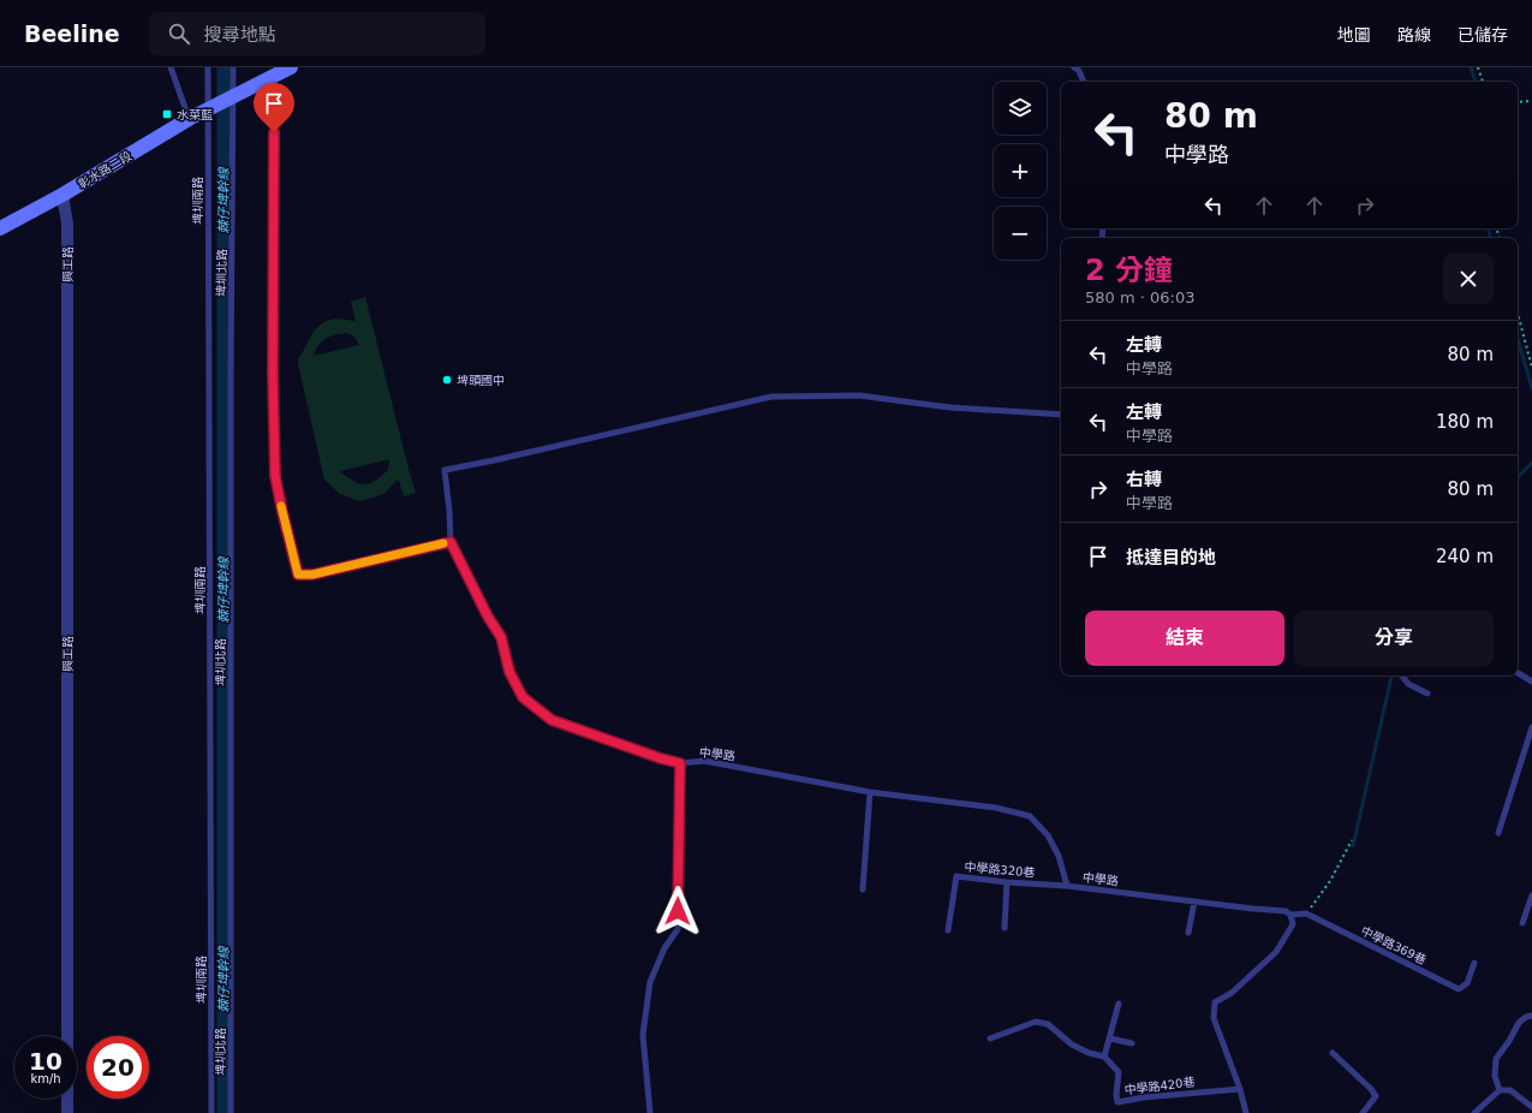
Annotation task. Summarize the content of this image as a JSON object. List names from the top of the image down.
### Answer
{
  "streets": {
    "main road": ["彰水路二段"],
    "street": ["興工路"],
    "lane": [
      "埤圳南路",
      "埤圳北路",
      "中學路",
      "中學路320巷",
      "中學路369巷",
      "中學路420巷"
    ]
  },
  "crossings": [
    ["彰水路二段", "埤圳南路"],
    ["彰水路二段", "興工路"],
    ["彰水路二段", "埤圳北路"],
    ["中學路", "中學路320巷"]
  ],
  "water": ["棘仔埤幹線"],
  "places": {
    "transit": ["水菜藍"],
    "other": ["埤頭國中"]
  },
  "page": {
    "header": "Beeline",
    "search": "搜尋地點",
    "nav": ["地圖", "路線", "已儲存"],
    "map_buttons": ["+", "−"],
    "turn": ["80 m", "中學路"],
    "heading": ["2 分鐘", "580 m · 06:03"],
    "list": [
      {
        "name": "左轉",
        "note": "中學路",
        "value": "80 m"
      },
      {
        "name": "左轉",
        "note": "中學路",
        "value": "180 m"
      },
      {
        "name": "右轉",
        "note": "中學路",
        "value": "80 m"
      },
      {
        "name": "抵達目的地",
        "value": "240 m"
      }
    ],
    "buttons": ["結束", "分享"],
    "speed": "10 km/h",
    "limit": "20"
  }
}
